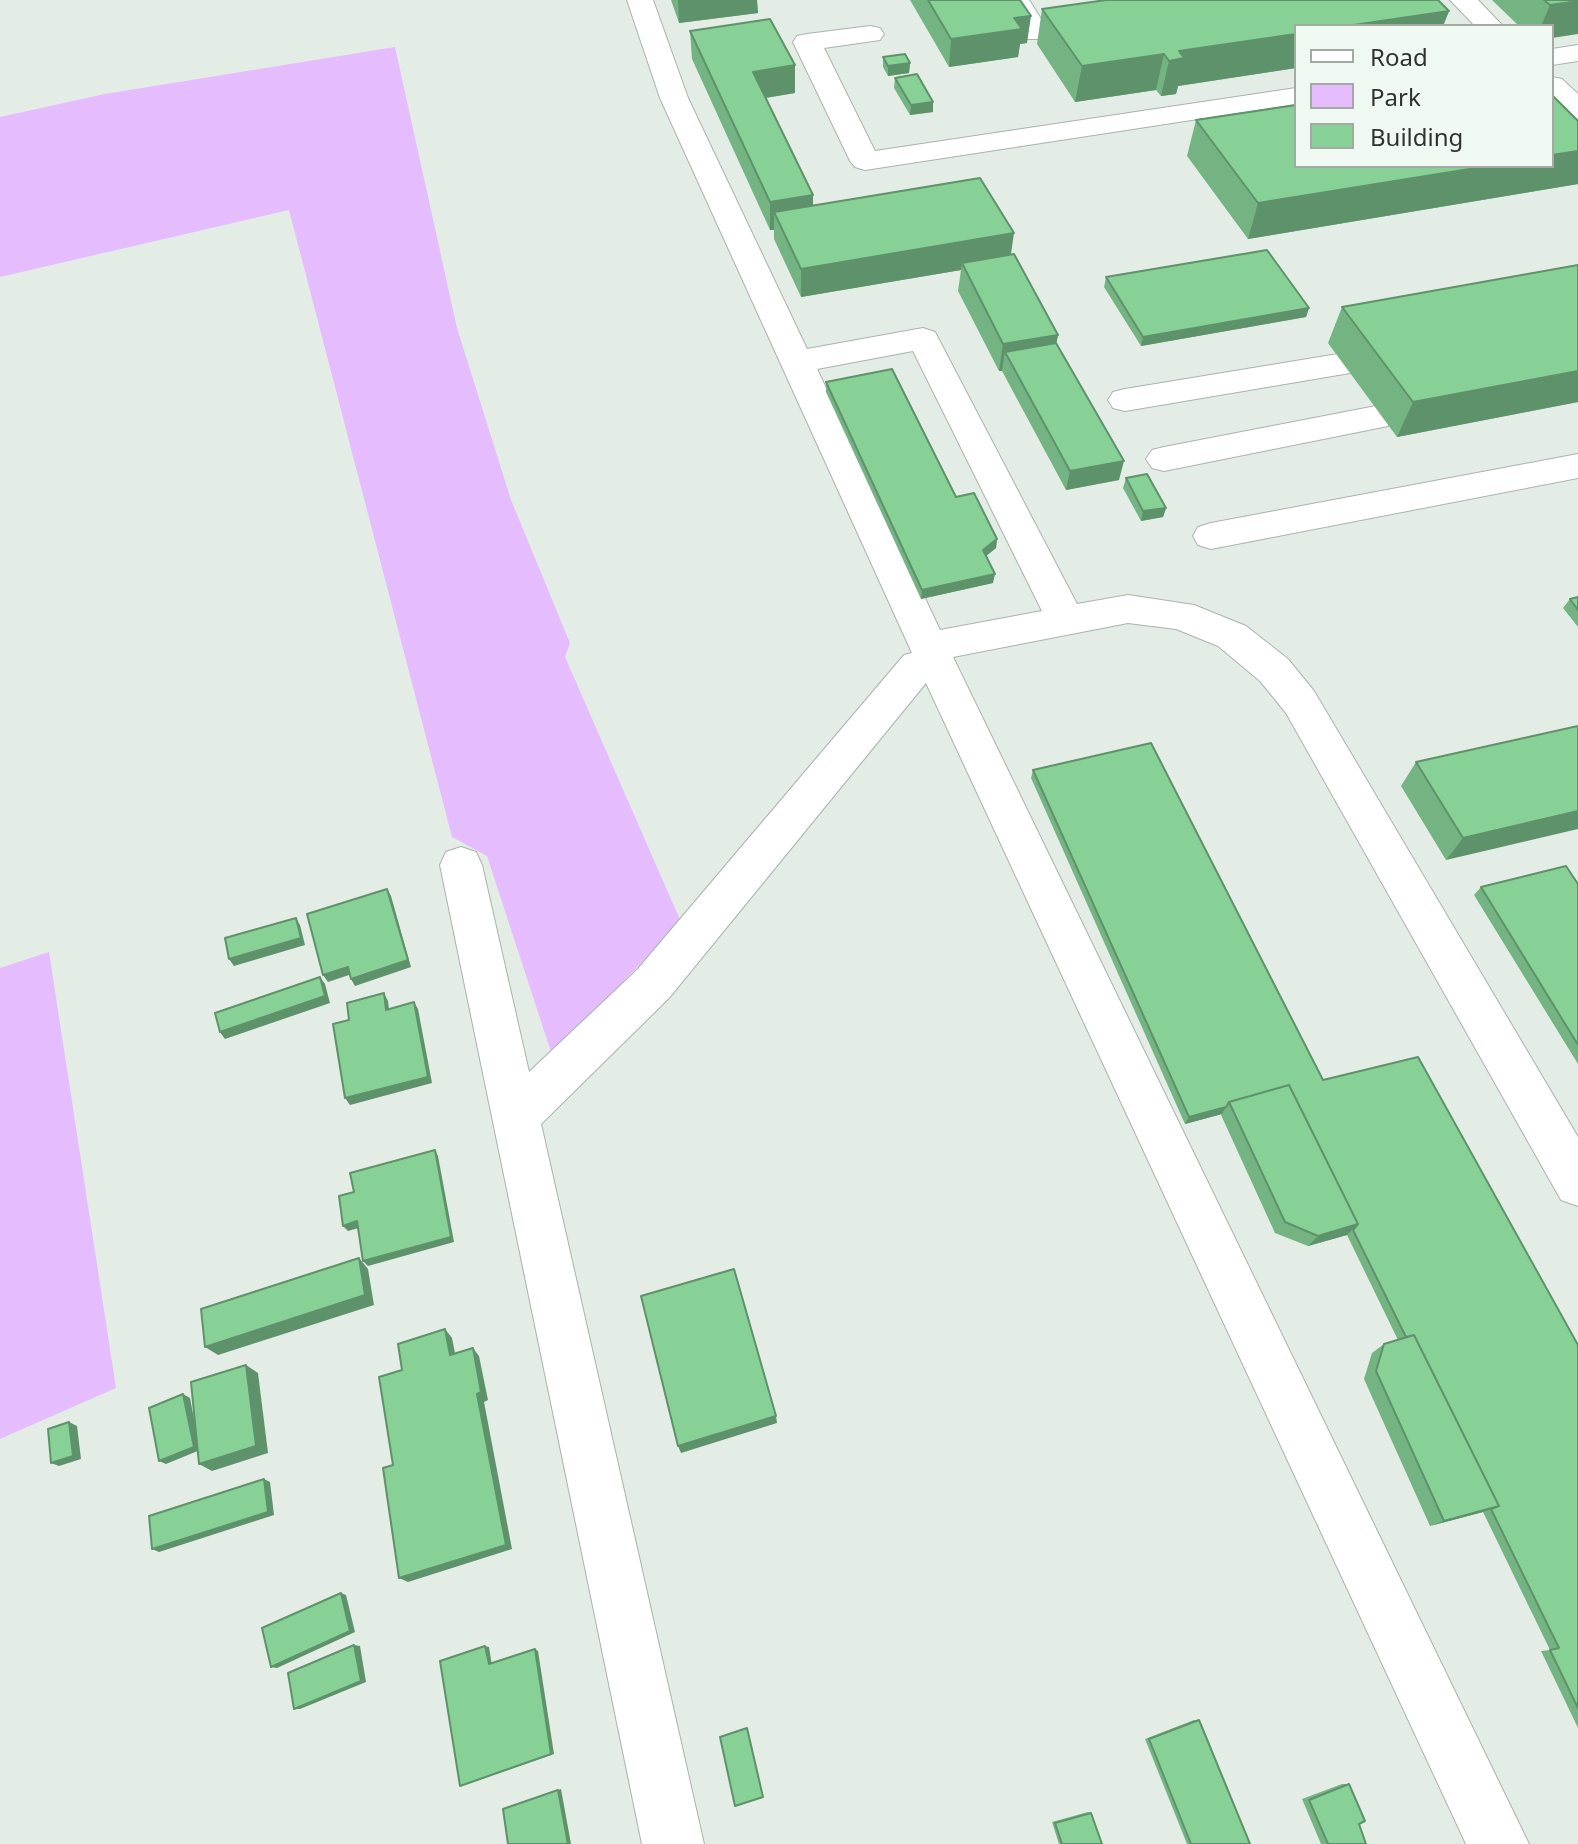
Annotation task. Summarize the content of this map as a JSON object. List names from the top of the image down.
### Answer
{
  "legend": ["Road", "Park", "Building"]
}
